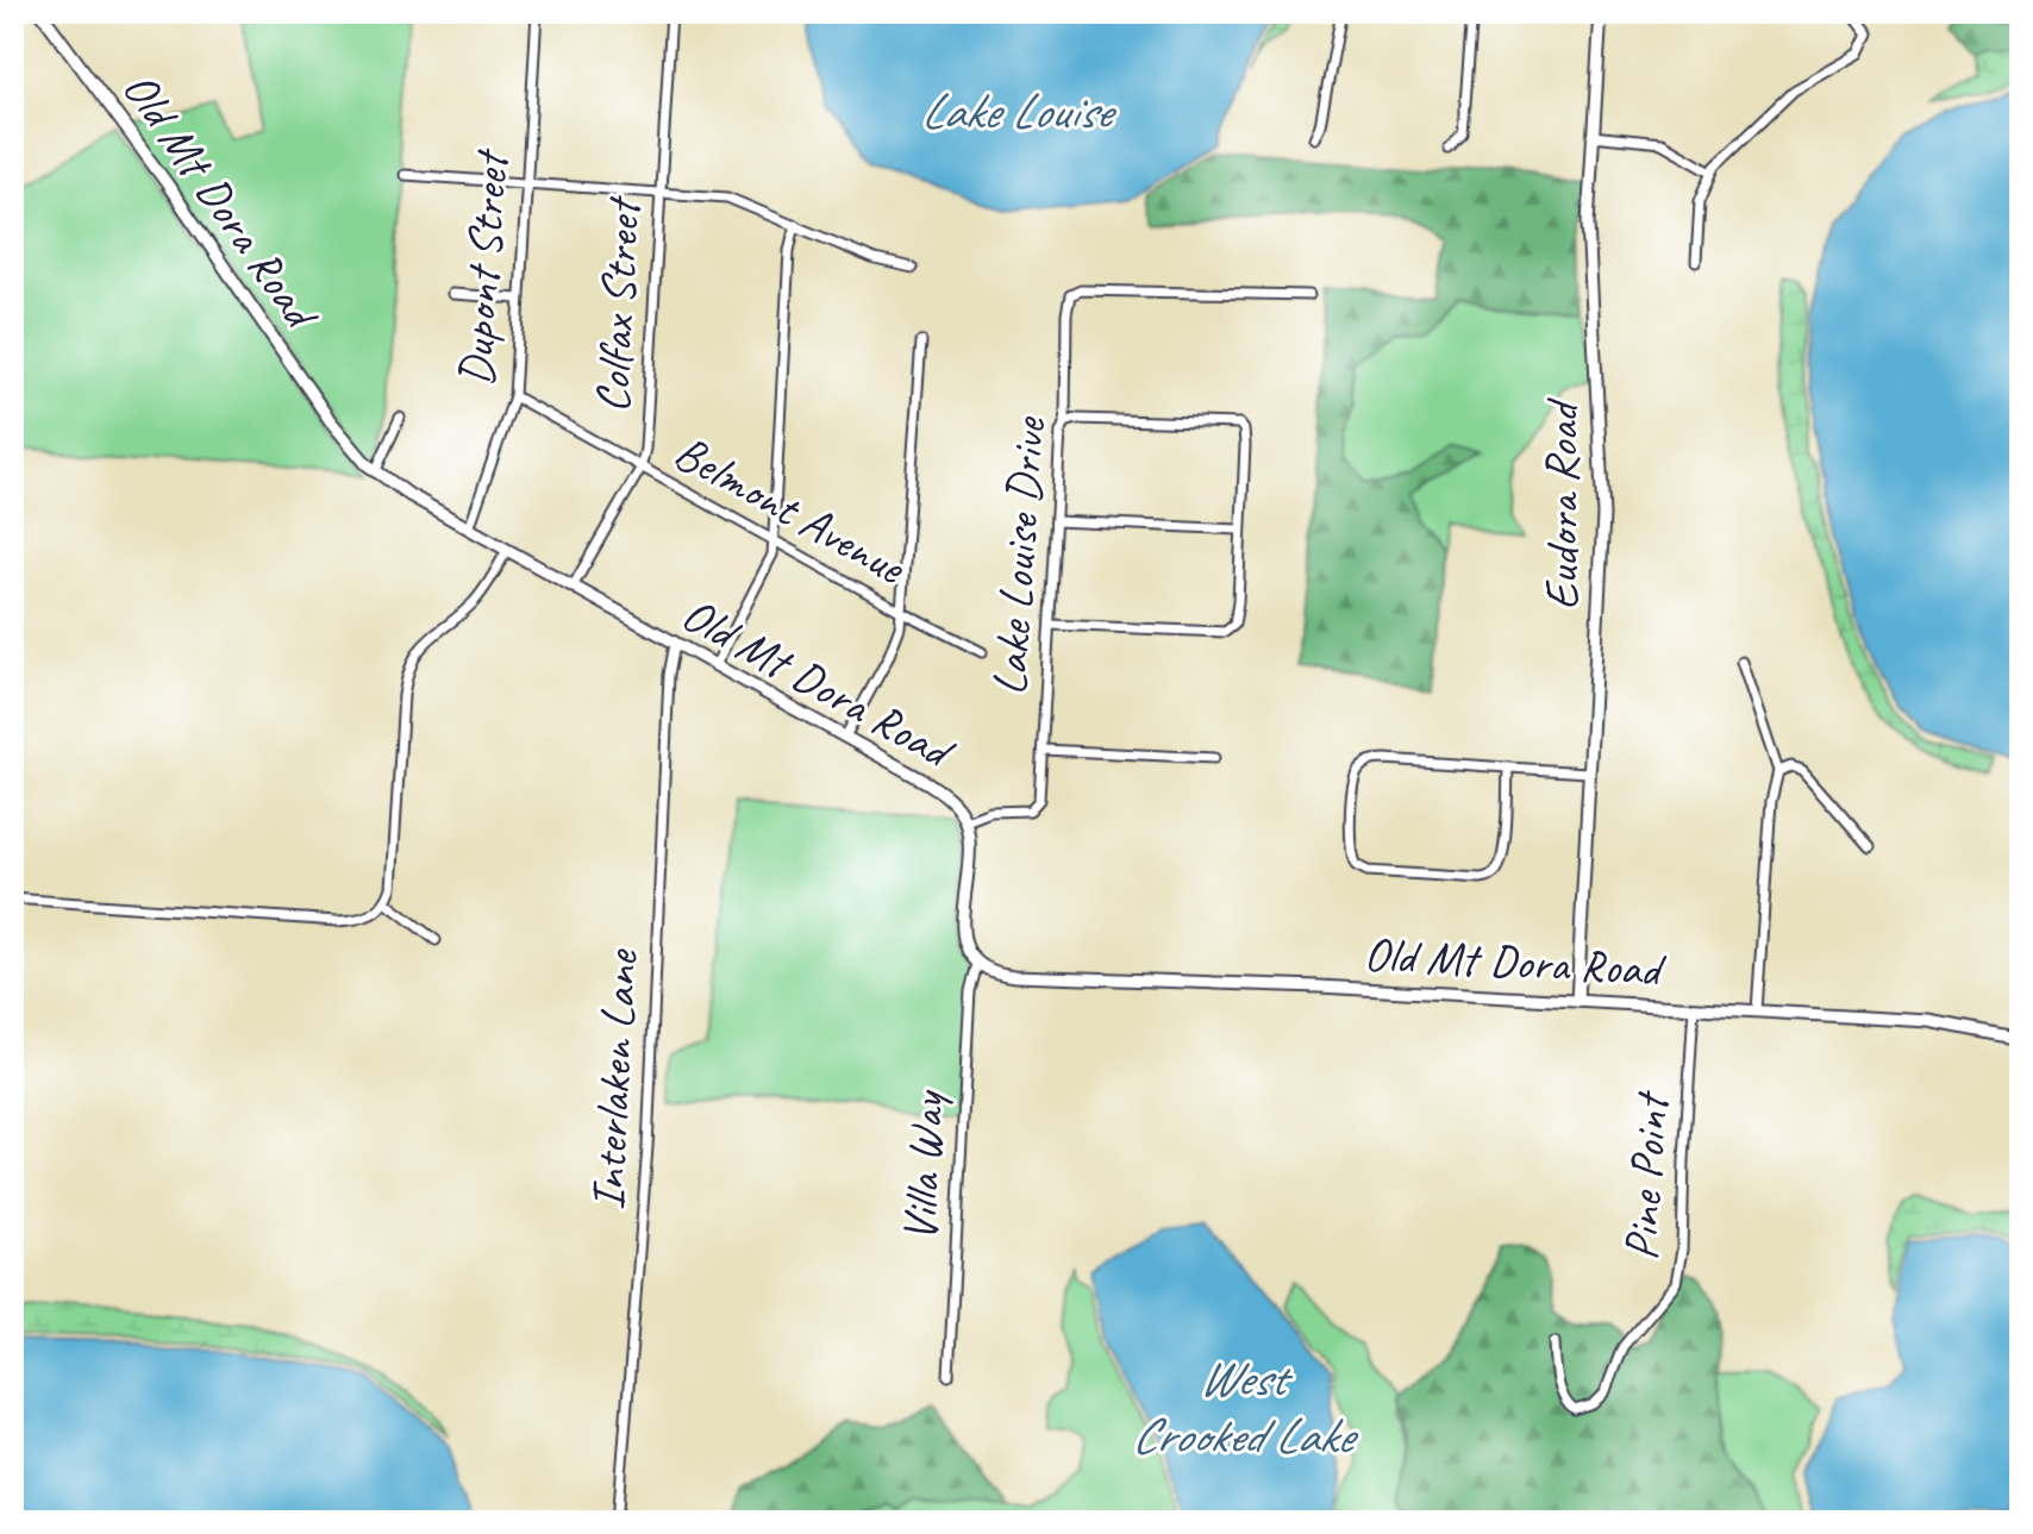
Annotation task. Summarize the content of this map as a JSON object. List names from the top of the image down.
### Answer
{
  "streets": {
    "street": [
      "Old Mt Dora Road",
      "Dupont Street",
      "Colfax Street",
      "Eudora Road",
      "Belmont Avenue",
      "Lake Louise Drive",
      "Interlaken Lane",
      "Villa Way",
      "Pine Point"
    ]
  },
  "crossings": [
    ["Old Mt Dora Road", "Dupont Street"],
    ["Old Mt Dora Road", "Colfax Street"],
    ["Old Mt Dora Road", "Eudora Road"],
    ["Old Mt Dora Road", "Lake Louise Drive"],
    ["Old Mt Dora Road", "Interlaken Lane"],
    ["Old Mt Dora Road", "Villa Way"],
    ["Old Mt Dora Road", "Pine Point"],
    ["Dupont Street", "Belmont Avenue"],
    ["Colfax Street", "Belmont Avenue"]
  ],
  "water": ["Lake Louise", "West Crooked Lake"]
}
